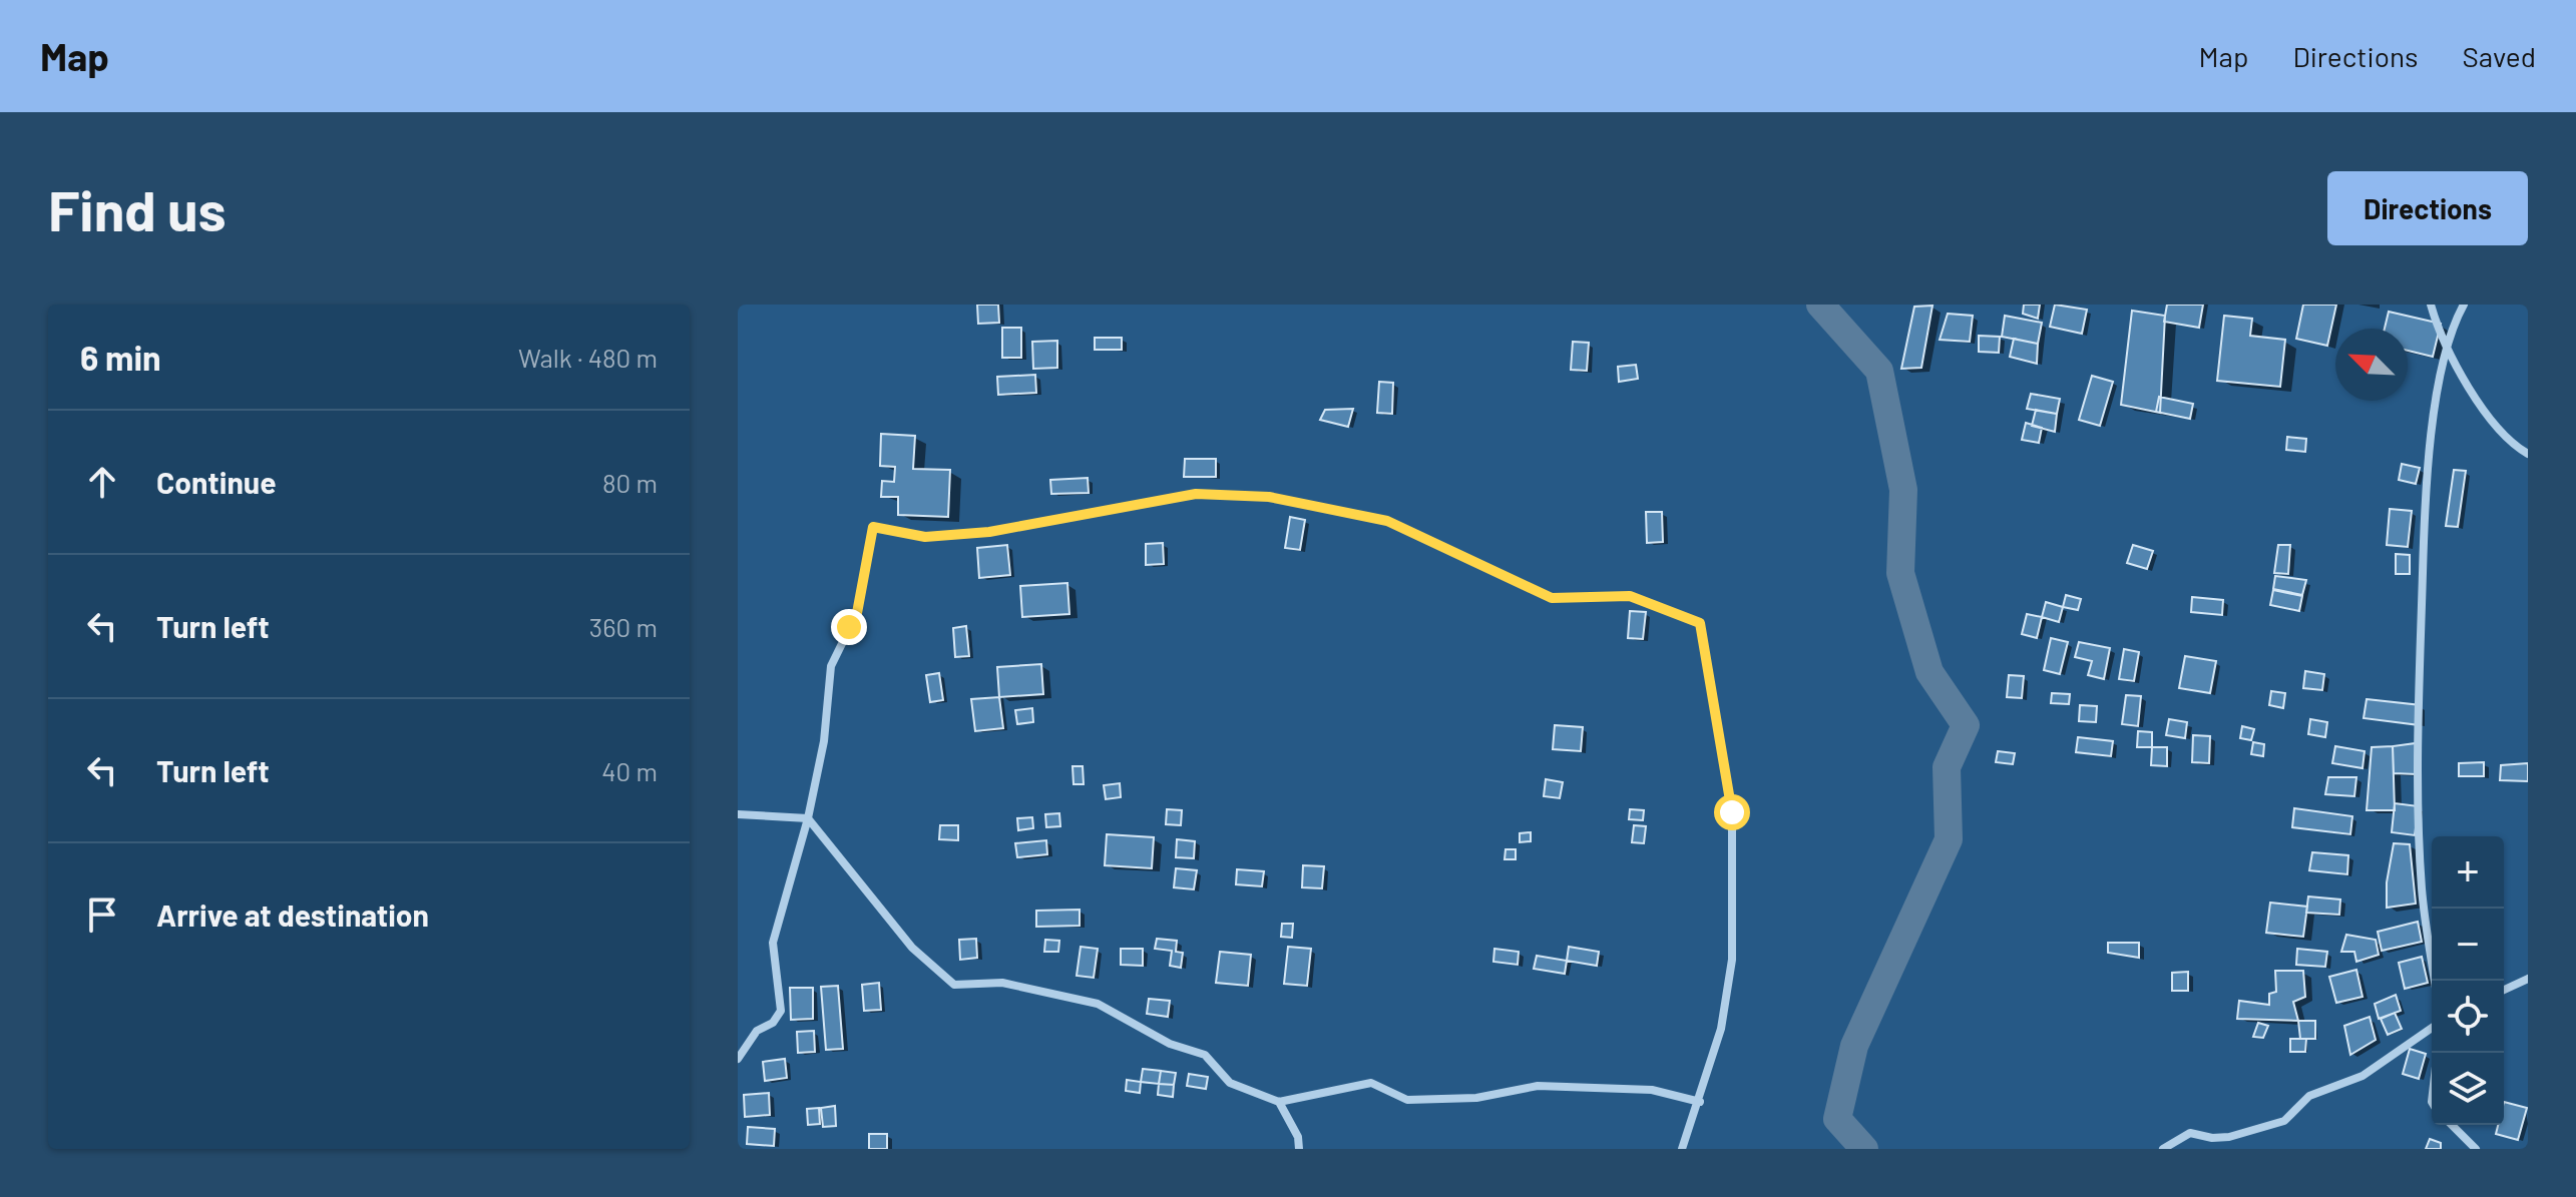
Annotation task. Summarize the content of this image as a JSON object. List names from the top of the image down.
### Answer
{
  "north": "top left",
  "page": {
    "header": "Map",
    "nav": ["Map", "Directions", "Saved"],
    "buttons": "Directions",
    "title": "Find us",
    "heading": ["6 min", "Walk · 480 m"],
    "list": [
      ["Continue", "80 m"],
      ["Turn left", "360 m"],
      ["Turn left", "40 m"],
      "Arrive at destination"
    ],
    "map_buttons": ["+", "−"]
  }
}
